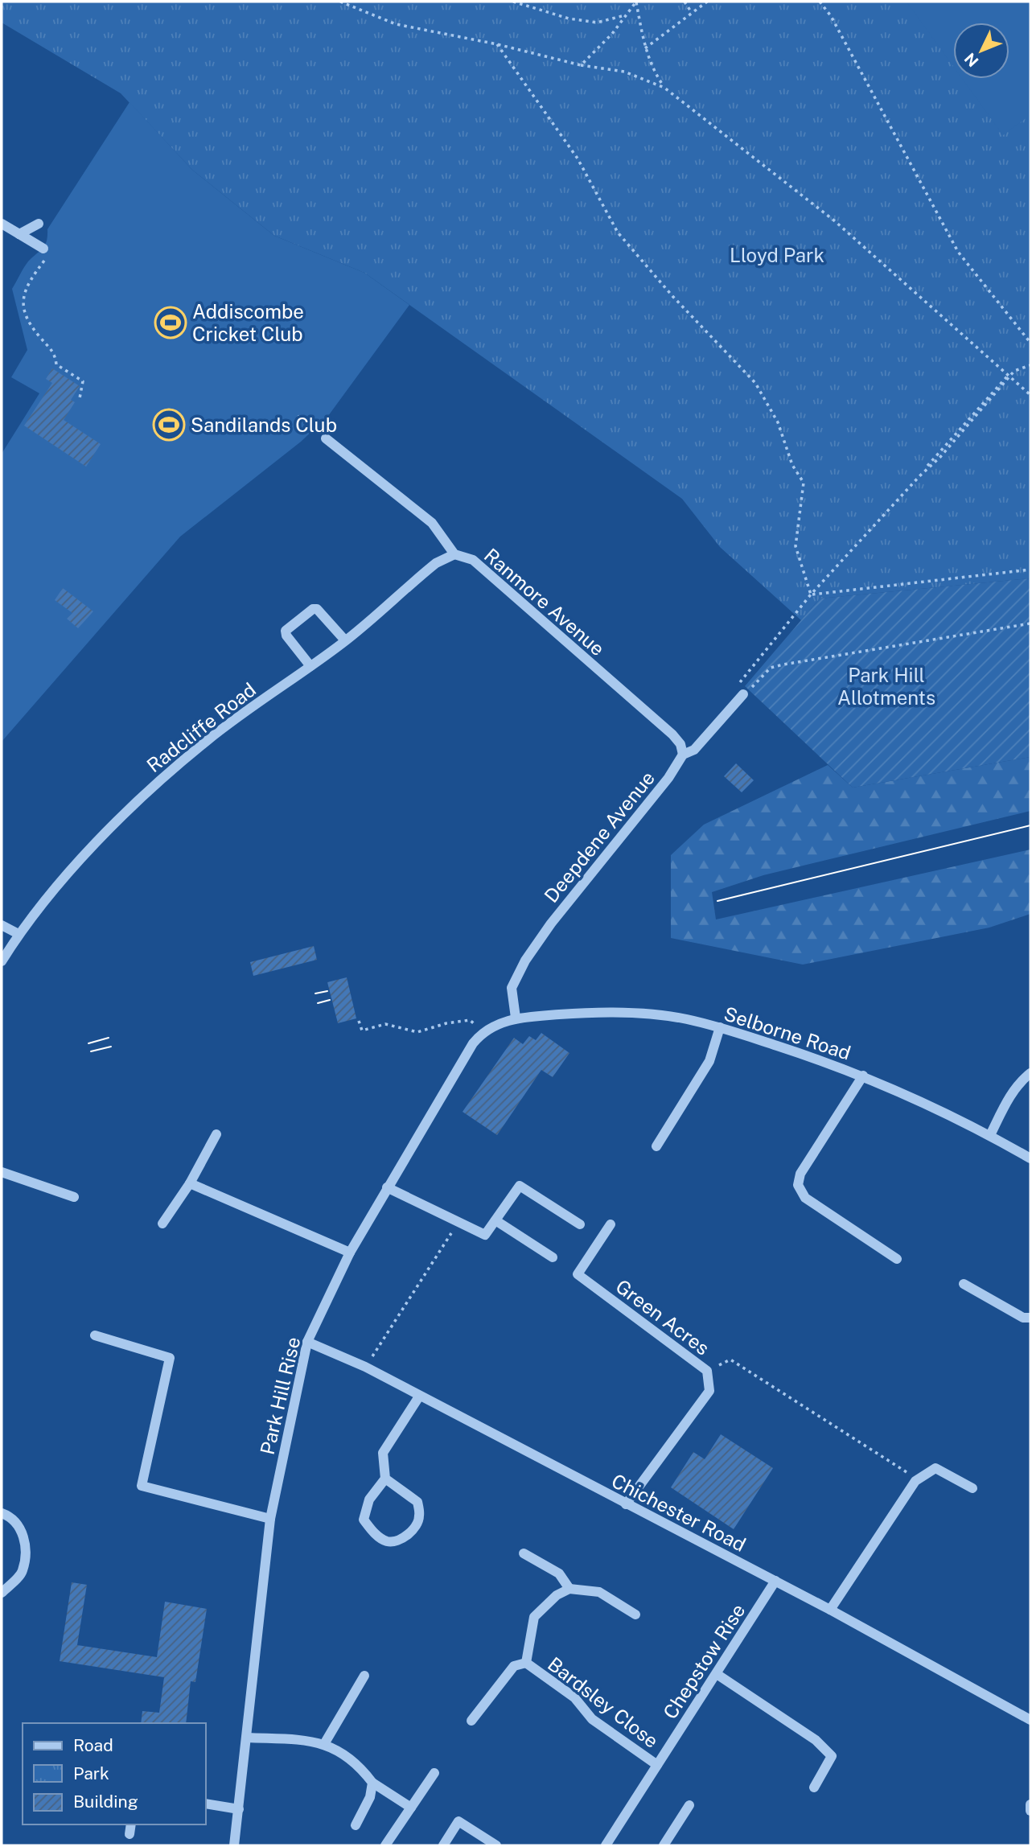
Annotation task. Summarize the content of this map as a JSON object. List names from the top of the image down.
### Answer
{
  "streets": {
    "street": [
      "Ranmore Avenue",
      "Radcliffe Road",
      "Deepdene Avenue",
      "Selborne Road",
      "Green Acres",
      "Park Hill Rise",
      "Chichester Road",
      "Chepstow Rise",
      "Bardsley Close"
    ]
  },
  "crossings": [
    ["Ranmore Avenue", "Radcliffe Road"],
    ["Ranmore Avenue", "Deepdene Avenue"],
    ["Deepdene Avenue", "Selborne Road"],
    ["Green Acres", "Chichester Road"],
    ["Park Hill Rise", "Chichester Road"],
    ["Chichester Road", "Chepstow Rise"],
    ["Chepstow Rise", "Bardsley Close"]
  ],
  "parks": ["Lloyd Park", "Park Hill Allotments"],
  "places": {
    "sports": ["Addiscombe Cricket Club", "Sandilands Club"]
  },
  "legend": ["Road", "Park", "Building"],
  "north": "bottom left"
}
